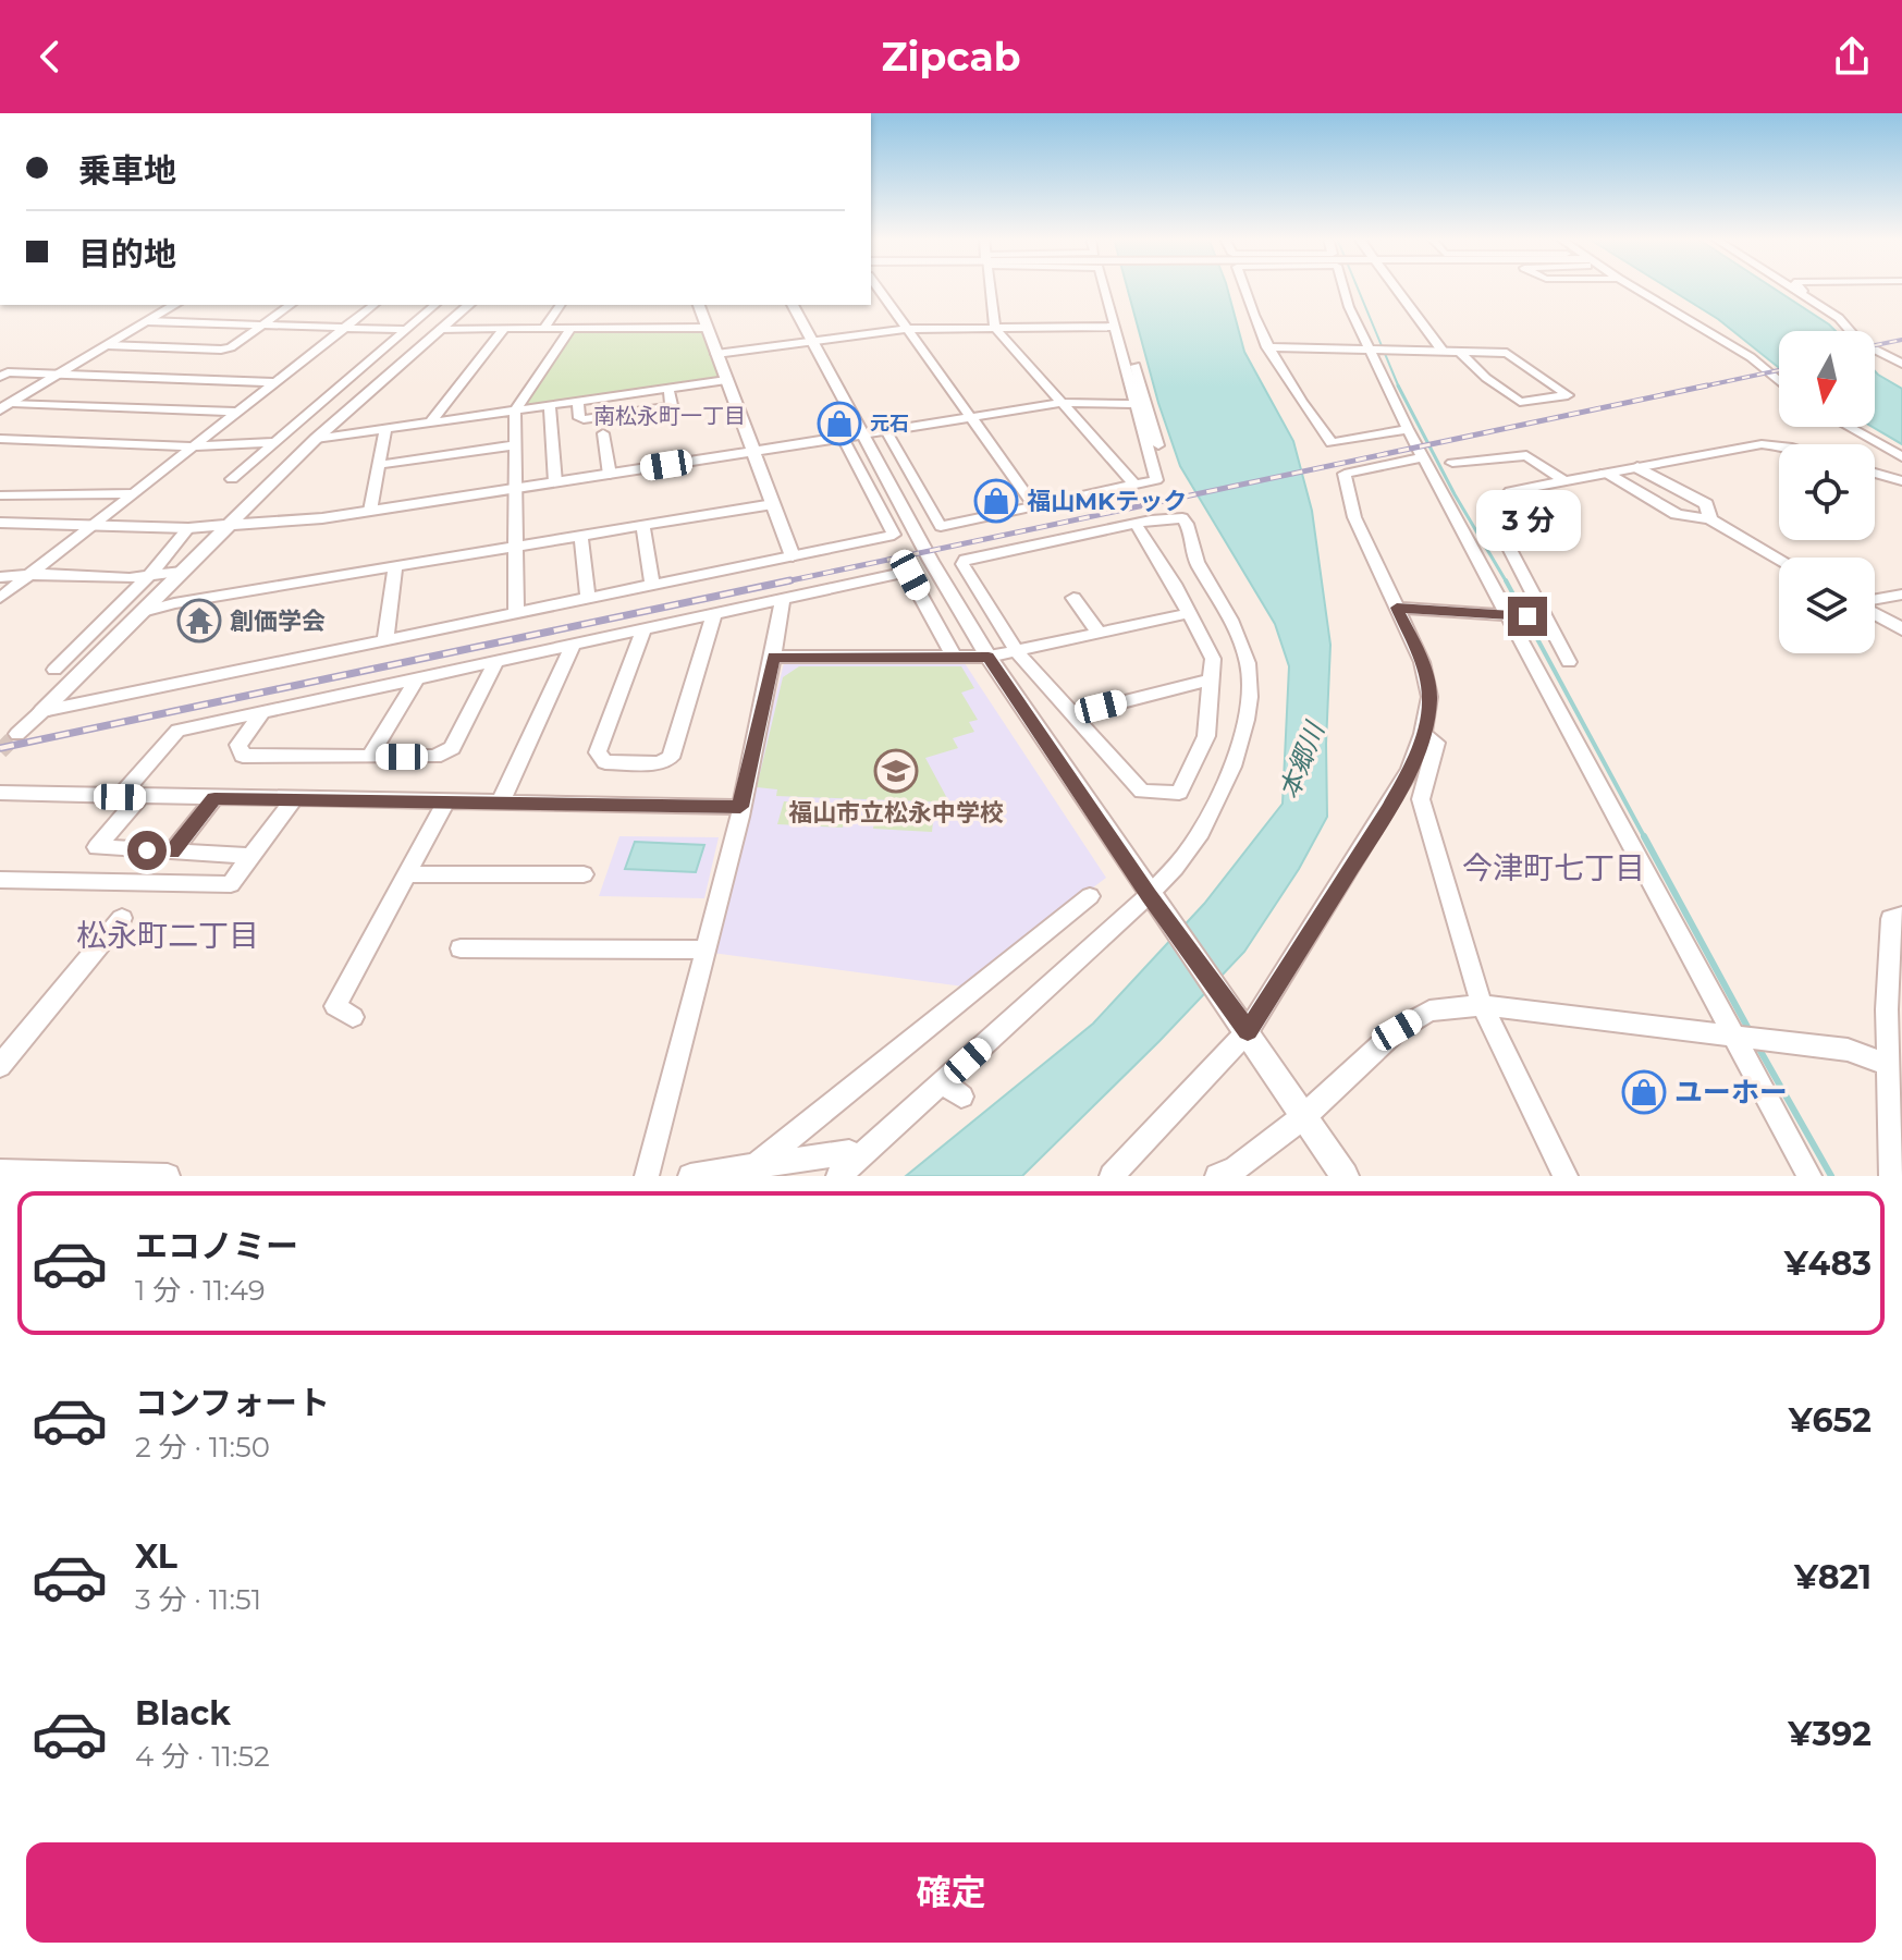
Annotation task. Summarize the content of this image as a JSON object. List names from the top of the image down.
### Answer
{
  "districts": ["南松永町一丁目", "今津町七丁目", "松永町二丁目"],
  "water": ["本郷川"],
  "places": {
    "shop": ["元石", "福山MKテック", "ユーホー"],
    "temple": ["創価学会"],
    "school or university": ["福山市立松永中学校"]
  },
  "north": "bottom",
  "page": {
    "header": "Zipcab",
    "banner": ["乗車地", "目的地"],
    "bubble": "3 分",
    "list": [
      {
        "name": "エコノミー",
        "note": "1 分 · 11:49",
        "value": "¥483"
      },
      {
        "name": "コンフォート",
        "note": "2 分 · 11:50",
        "value": "¥652"
      },
      {
        "name": "XL",
        "note": "3 分 · 11:51",
        "value": "¥821"
      },
      {
        "name": "Black",
        "note": "4 分 · 11:52",
        "value": "¥392"
      }
    ],
    "buttons": "確定"
  }
}
